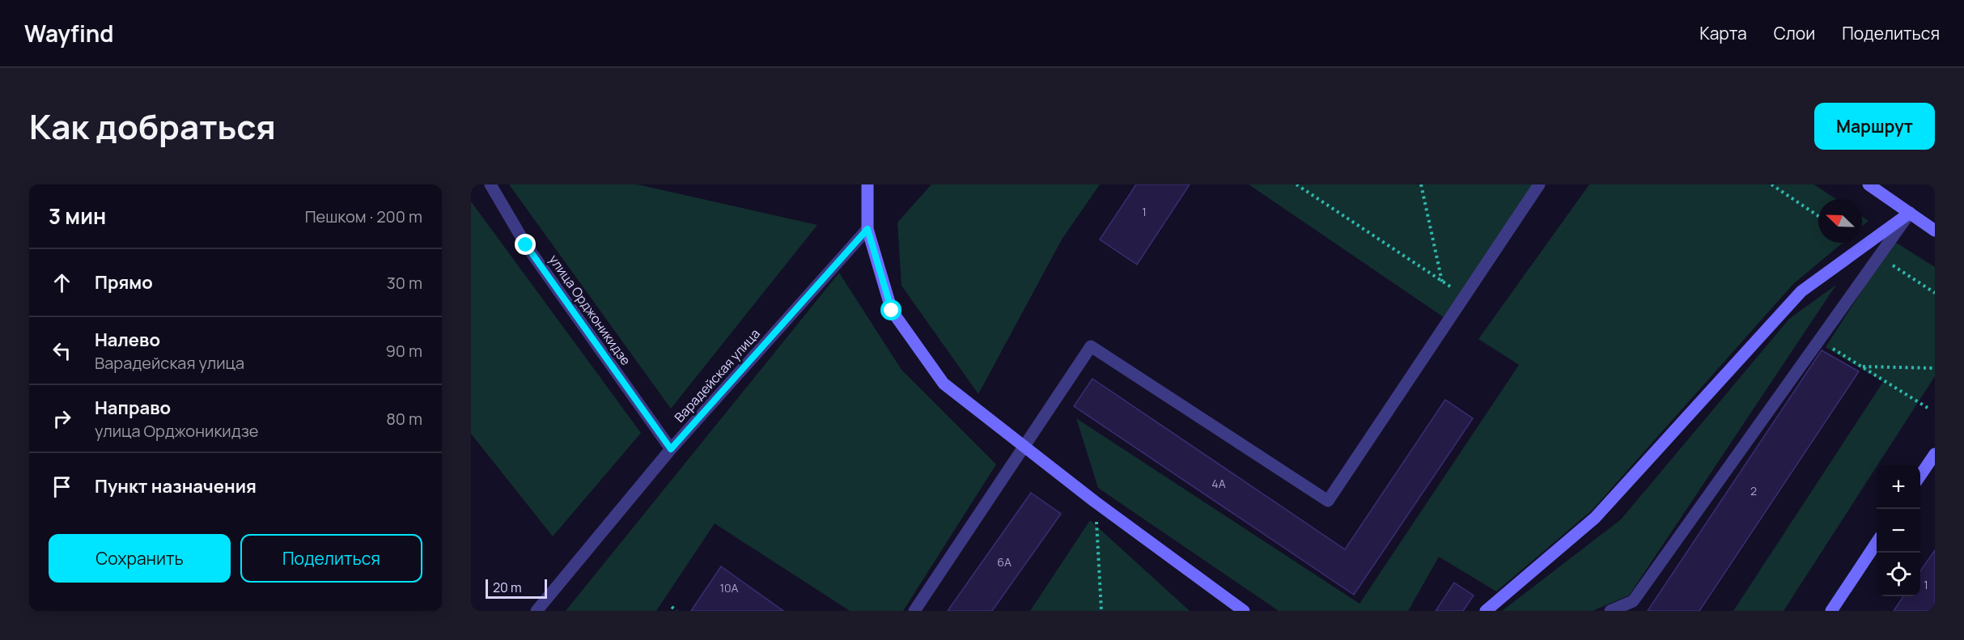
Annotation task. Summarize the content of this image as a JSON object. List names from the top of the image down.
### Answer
{
  "streets": {
    "street": ["улица Орджоникидзе", "Варадейская улица"]
  },
  "crossings": [
    ["улица Орджоникидзе", "Варадейская улица"]
  ],
  "house_numbers": [
    "1",
    "4А",
    "2",
    "6А",
    "1",
    "10А"
  ],
  "scale_bar": "20 m",
  "north": "top left",
  "page": {
    "header": "Wayfind",
    "nav": ["Карта", "Слои", "Поделиться"],
    "title": "Как добраться",
    "buttons": [
      "Маршрут",
      ["Сохранить", "Поделиться"]
    ],
    "heading": ["3 мин", "Пешком · 200 m"],
    "list": [
      ["Прямо", "30 m"],
      ["Налево", "Варадейская улица", "90 m"],
      ["Направо", "улица Орджоникидзе", "80 m"],
      "Пункт назначения"
    ],
    "map_buttons": ["+", "−"],
    "scale": "20 m"
  }
}
